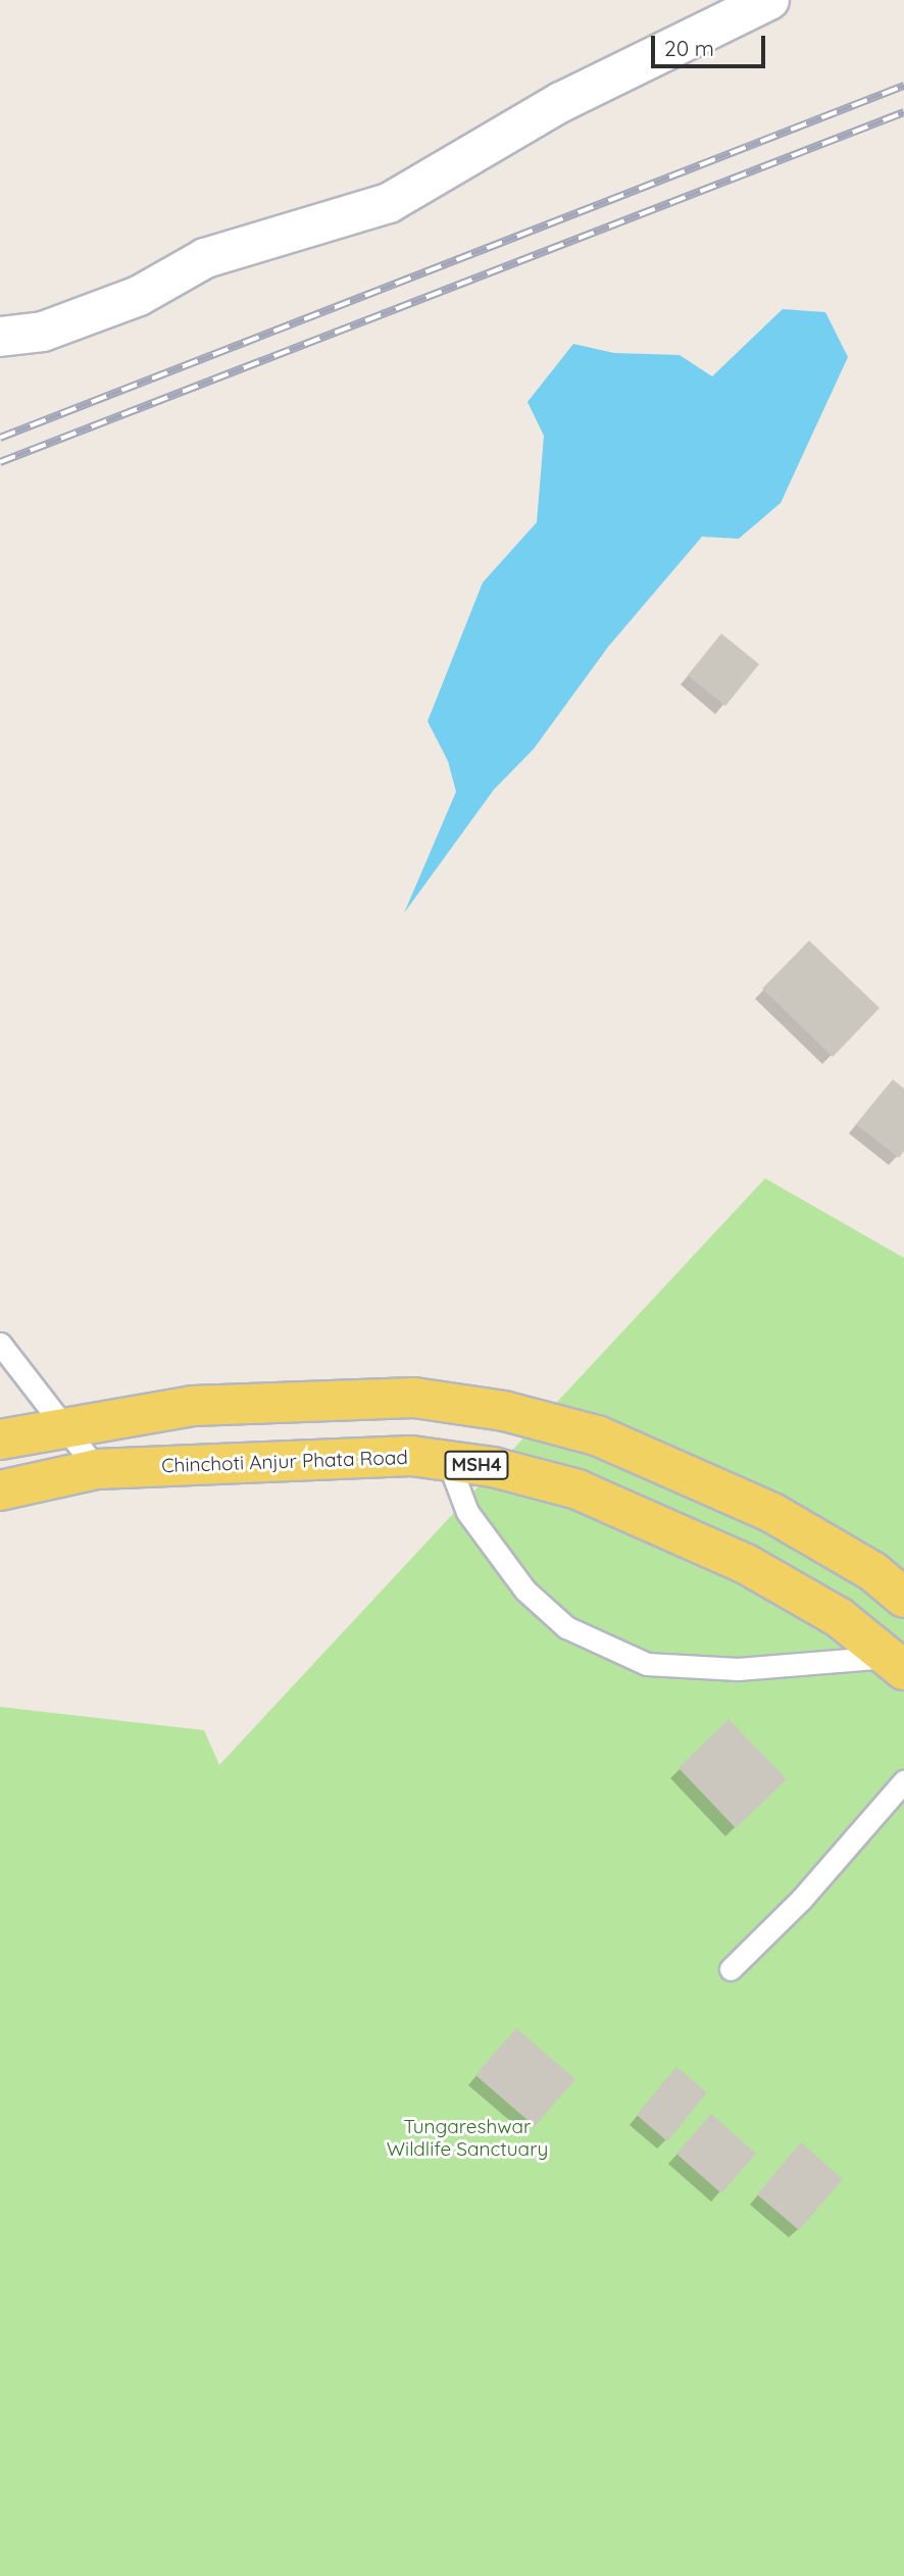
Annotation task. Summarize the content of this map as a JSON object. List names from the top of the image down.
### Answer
{
  "streets": {
    "main road": ["Chinchoti Anjur Phata Road", "MSH4"]
  },
  "parks": ["Tungareshwar Wildlife Sanctuary"],
  "scale_bar": "20 m"
}
